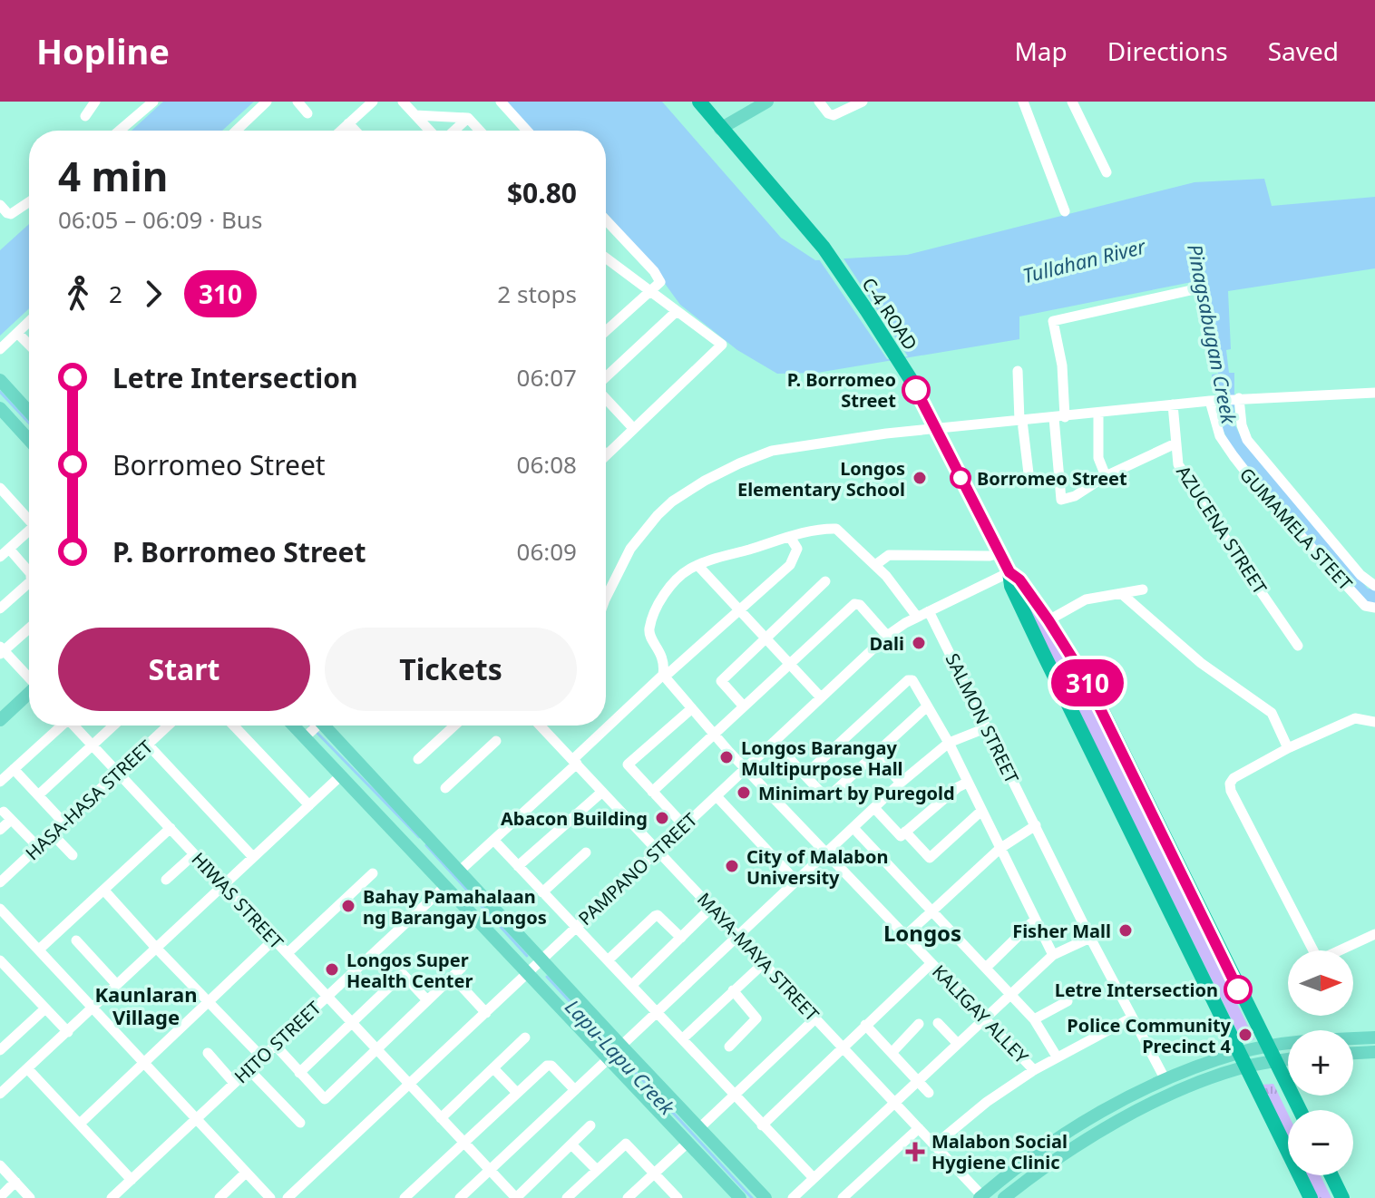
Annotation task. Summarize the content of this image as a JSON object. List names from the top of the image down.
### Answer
{
  "streets": {
    "highway": ["C-4 ROAD"],
    "street": [
      "GUMAMELA STEET",
      "AZUCENA STREET",
      "SALMON STREET",
      "HASA-HASA STREET",
      "PAMPANO STREET",
      "HIWAS STREET",
      "MAYA-MAYA STREET",
      "KALIGAY ALLEY",
      "HITO STREET"
    ]
  },
  "crossings": [
    ["C-4 ROAD", "PAMPANO STREET"],
    ["SALMON STREET", "PAMPANO STREET"],
    ["HASA-HASA STREET", "HIWAS STREET"],
    ["PAMPANO STREET", "HIWAS STREET"],
    ["PAMPANO STREET", "MAYA-MAYA STREET"],
    ["PAMPANO STREET", "KALIGAY ALLEY"],
    ["HIWAS STREET", "HITO STREET"]
  ],
  "districts": ["Longos", "Kaunlaran Village"],
  "water": ["Tullahan River", "Pinagsabugan Creek", "Lapu-Lapu Creek"],
  "places": {
    "other": [
      "P. Borromeo Street",
      "Longos Elementary School",
      "Borromeo Street",
      "Dali",
      "Longos Barangay Multipurpose Hall",
      "Minimart by Puregold",
      "Abacon Building",
      "City of Malabon University",
      "Bahay Pamahalaan ng Barangay Longos",
      "Fisher Mall",
      "Longos Super Health Center",
      "Letre Intersection",
      "Police Community Precinct 4"
    ],
    "health": ["Malabon Social Hygiene Clinic"]
  },
  "lines": ["bus line 310"],
  "north": "right",
  "page": {
    "header": "Hopline",
    "nav": ["Map", "Directions", "Saved"],
    "on_map": "310",
    "heading": ["4 min", "06:05 – 06:09 · Bus", "$0.80"],
    "legs": ["2", "310", "2 stops"],
    "list": [
      {
        "name": "Letre Intersection",
        "value": "06:07"
      },
      {
        "name": "Borromeo Street",
        "value": "06:08"
      },
      {
        "name": "P. Borromeo Street",
        "value": "06:09"
      }
    ],
    "buttons": ["Start", "Tickets"],
    "map_buttons": ["+", "−"]
  }
}
